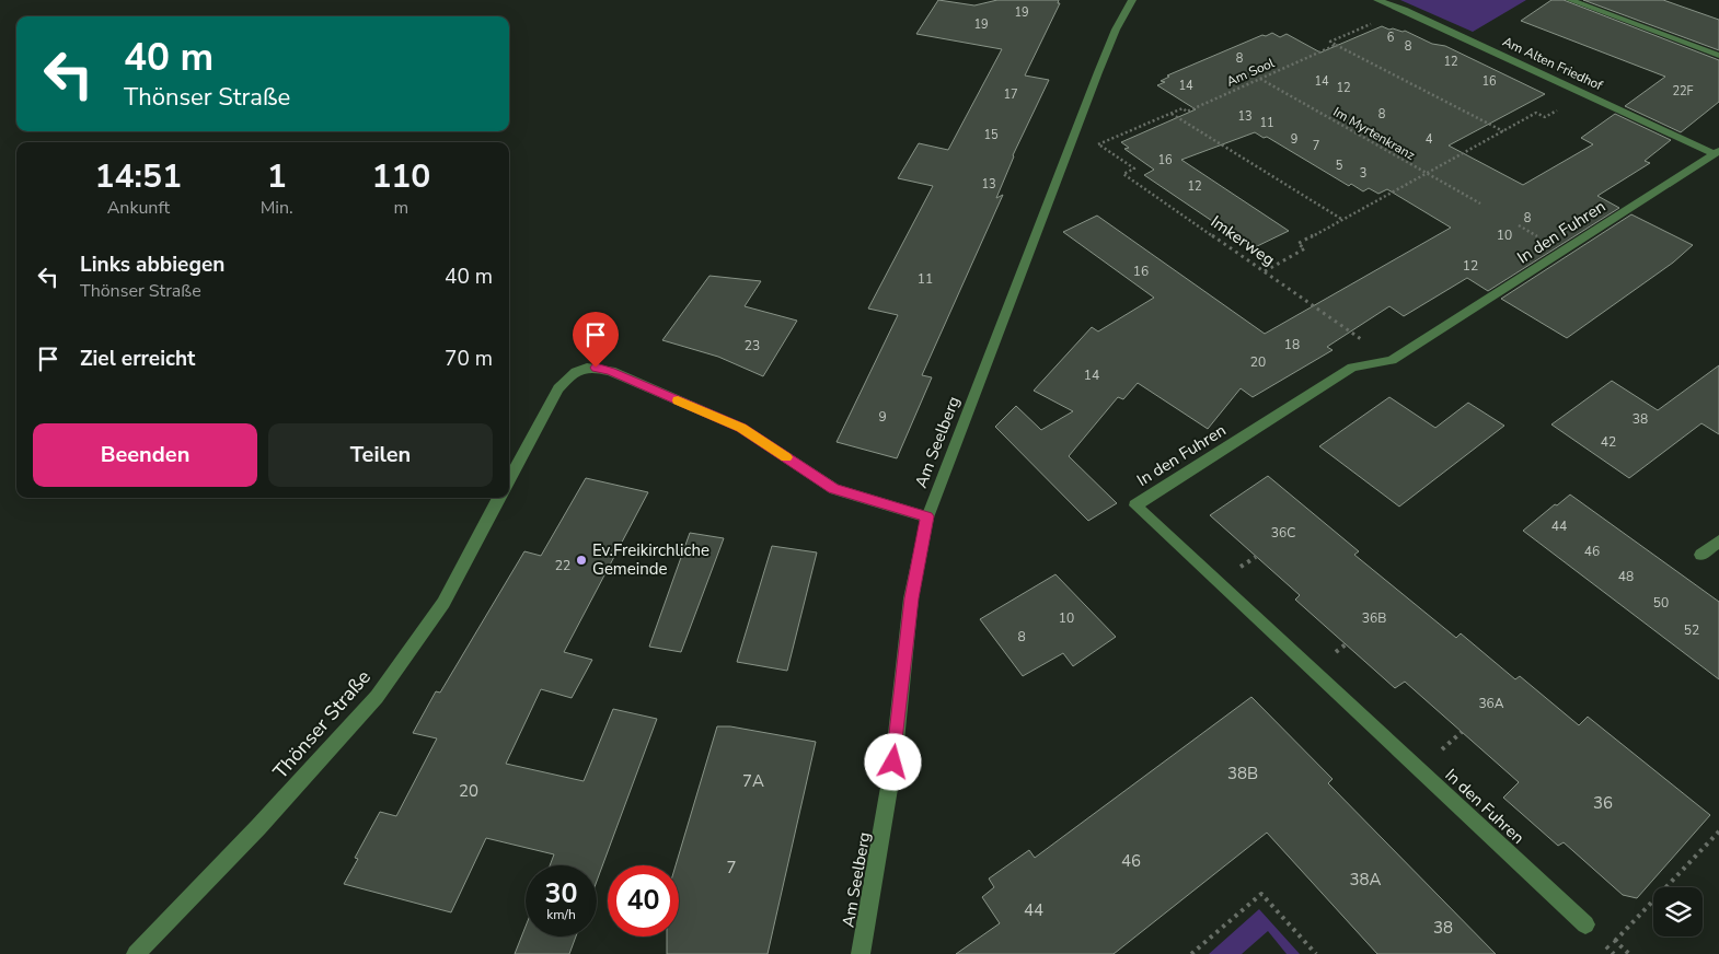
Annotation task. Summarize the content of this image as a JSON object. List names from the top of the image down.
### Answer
{
  "streets": {
    "street": [
      "Am Alten Friedhof",
      "In den Fuhren",
      "Am Seelberg",
      "Thönser Straße"
    ],
    "path": ["Am Sool", "Im Myrtenkranz", "Imkerweg"]
  },
  "crossings": [
    ["Am Alten Friedhof", "Am Sool"],
    ["Am Alten Friedhof", "In den Fuhren"],
    ["Am Sool", "Im Myrtenkranz"],
    ["Am Sool", "Imkerweg"],
    ["In den Fuhren", "Imkerweg"]
  ],
  "places": ["Ev.Freikirchliche Gemeinde"],
  "house_numbers": [
    "19",
    "19",
    "6",
    "8",
    "8",
    "12",
    "14",
    "16",
    "14",
    "12",
    "22F",
    "17",
    "8",
    "13",
    "11",
    "15",
    "9",
    "4",
    "7",
    "16",
    "5",
    "3",
    "13",
    "12",
    "8",
    "10",
    "12",
    "16",
    "11",
    "18",
    "23",
    "20",
    "14",
    "9",
    "38",
    "42",
    "44",
    "36C",
    "46",
    "22",
    "48",
    "50",
    "10",
    "36B",
    "52",
    "8",
    "36A",
    "38B",
    "7A",
    "20",
    "36",
    "46",
    "7",
    "38A",
    "44",
    "38"
  ],
  "page": {
    "turn": ["40 m", "Thönser Straße"],
    "eta": [
      "14:51",
      "Ankunft",
      "1",
      "Min.",
      "110",
      "m"
    ],
    "list": [
      {
        "name": "Links abbiegen",
        "note": "Thönser Straße",
        "value": "40 m"
      },
      {
        "name": "Ziel erreicht",
        "value": "70 m"
      }
    ],
    "buttons": ["Beenden", "Teilen"],
    "speed": "30 km/h",
    "limit": "40"
  }
}
